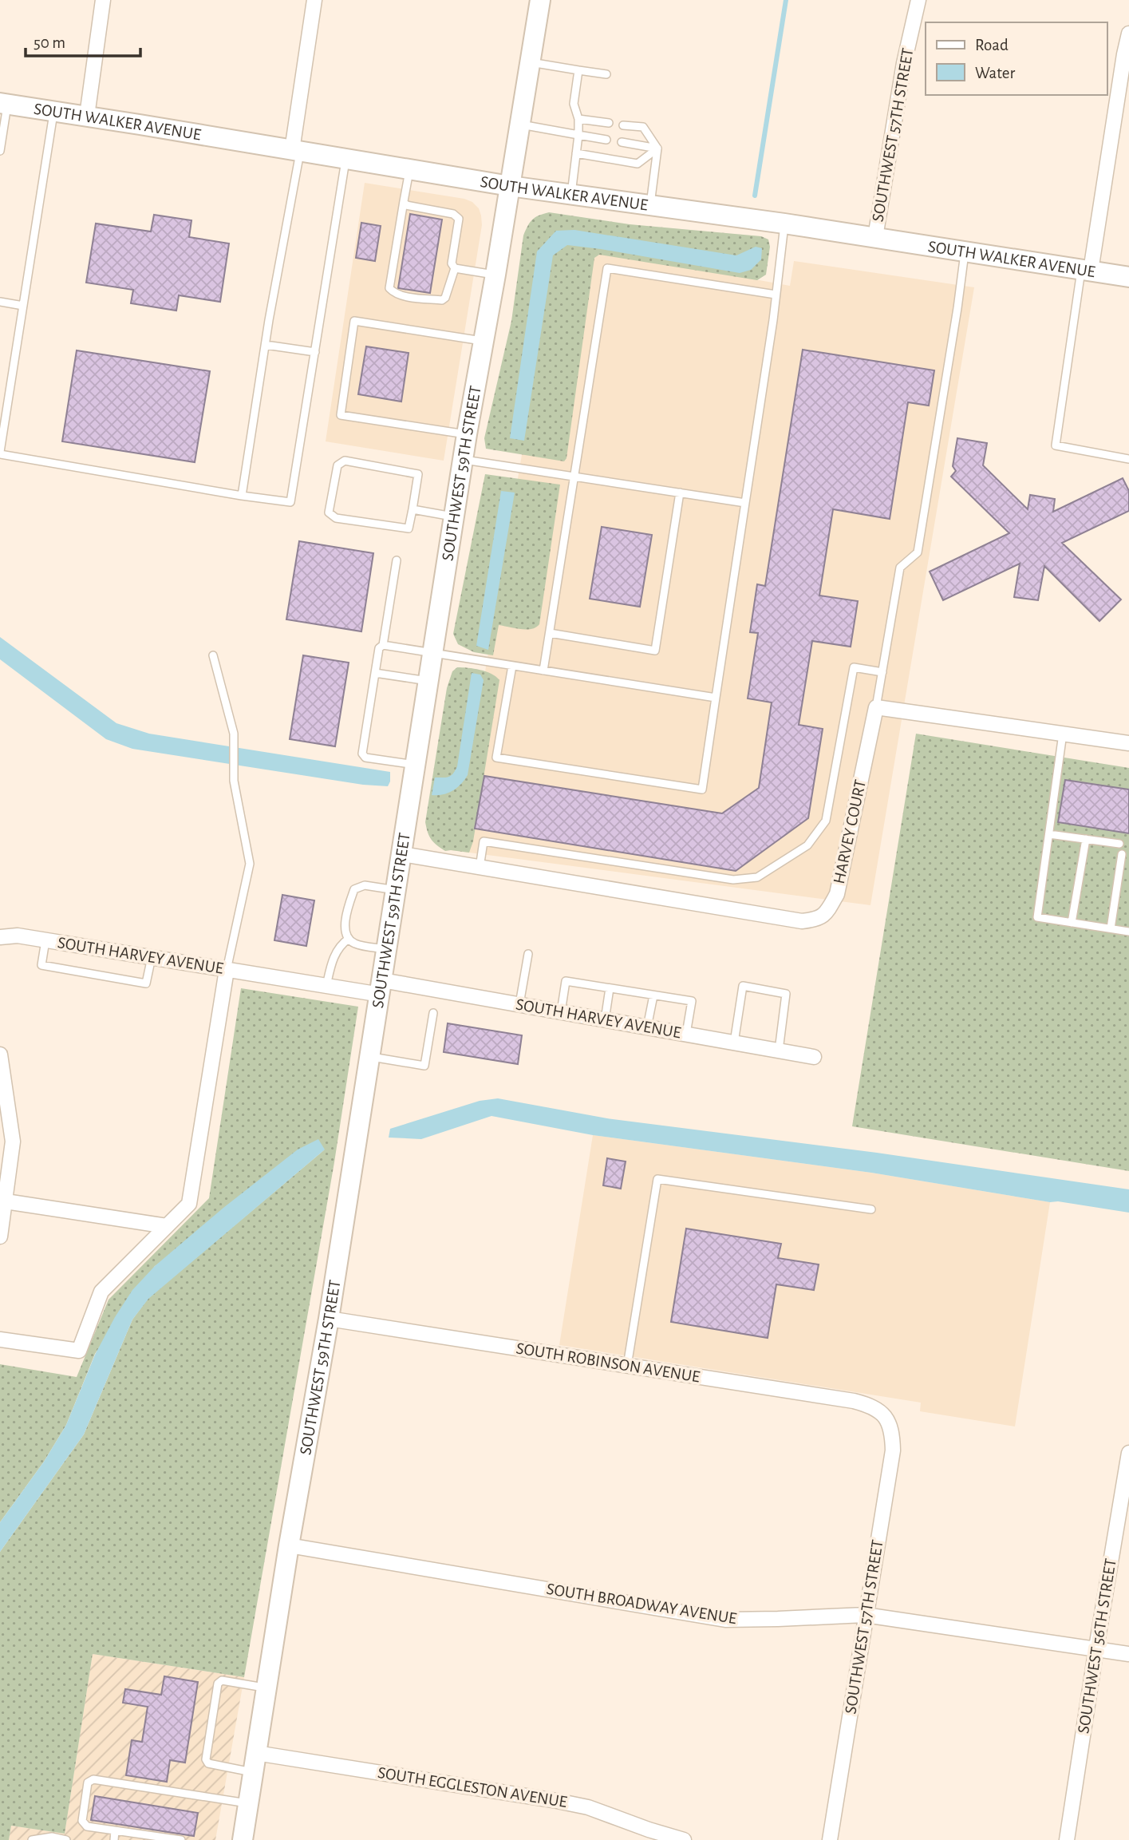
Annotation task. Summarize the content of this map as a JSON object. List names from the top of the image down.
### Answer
{
  "streets": {
    "main road": ["SOUTH WALKER AVENUE", "SOUTHWEST 59TH STREET"],
    "street": [
      "SOUTHWEST 57TH STREET",
      "HARVEY COURT",
      "SOUTH HARVEY AVENUE",
      "SOUTH ROBINSON AVENUE",
      "SOUTH BROADWAY AVENUE",
      "SOUTHWEST 56TH STREET",
      "SOUTH EGGLESTON AVENUE"
    ]
  },
  "crossings": [
    ["SOUTH WALKER AVENUE", "SOUTHWEST 57TH STREET"],
    ["SOUTH WALKER AVENUE", "SOUTHWEST 59TH STREET"],
    ["SOUTHWEST 57TH STREET", "SOUTH ROBINSON AVENUE"],
    ["SOUTHWEST 57TH STREET", "SOUTH BROADWAY AVENUE"],
    ["SOUTHWEST 59TH STREET", "HARVEY COURT"],
    ["SOUTHWEST 59TH STREET", "SOUTH HARVEY AVENUE"],
    ["SOUTHWEST 59TH STREET", "SOUTH ROBINSON AVENUE"],
    ["SOUTHWEST 59TH STREET", "SOUTH BROADWAY AVENUE"],
    ["SOUTHWEST 59TH STREET", "SOUTH EGGLESTON AVENUE"],
    ["SOUTH BROADWAY AVENUE", "SOUTHWEST 56TH STREET"]
  ],
  "legend": ["Road", "Water"],
  "scale_bar": "50 m"
}
